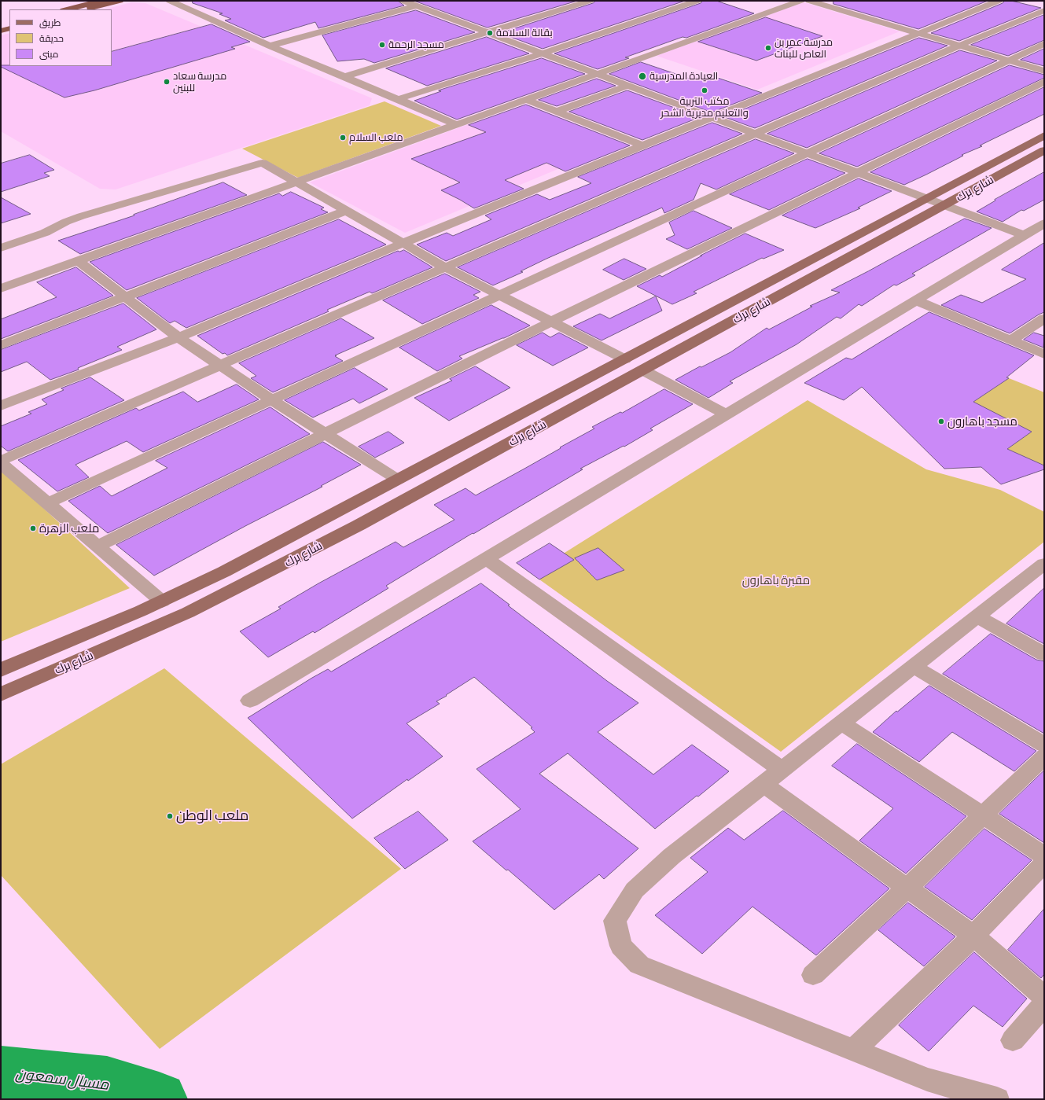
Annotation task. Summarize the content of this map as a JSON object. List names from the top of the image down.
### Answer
{
  "streets": {
    "main road": ["شارع برك"]
  },
  "water": ["مسيال سمعون"],
  "parks": ["مقبرة باهارون"],
  "places": [
    "بقالة السلامة",
    "مسجد الرحمة",
    "مدرسة عمر بن العاص للبنات",
    "العيادة المدرسية",
    "مدرسة سعاد للبنين",
    "مكتب التربية والتعليم مديرية الشحر",
    "ملعب السلام",
    "مسجد باهارون",
    "ملعب الزهرة",
    "ملعب الوطن"
  ],
  "legend": ["طريق", "حديقة", "مبنى"]
}
